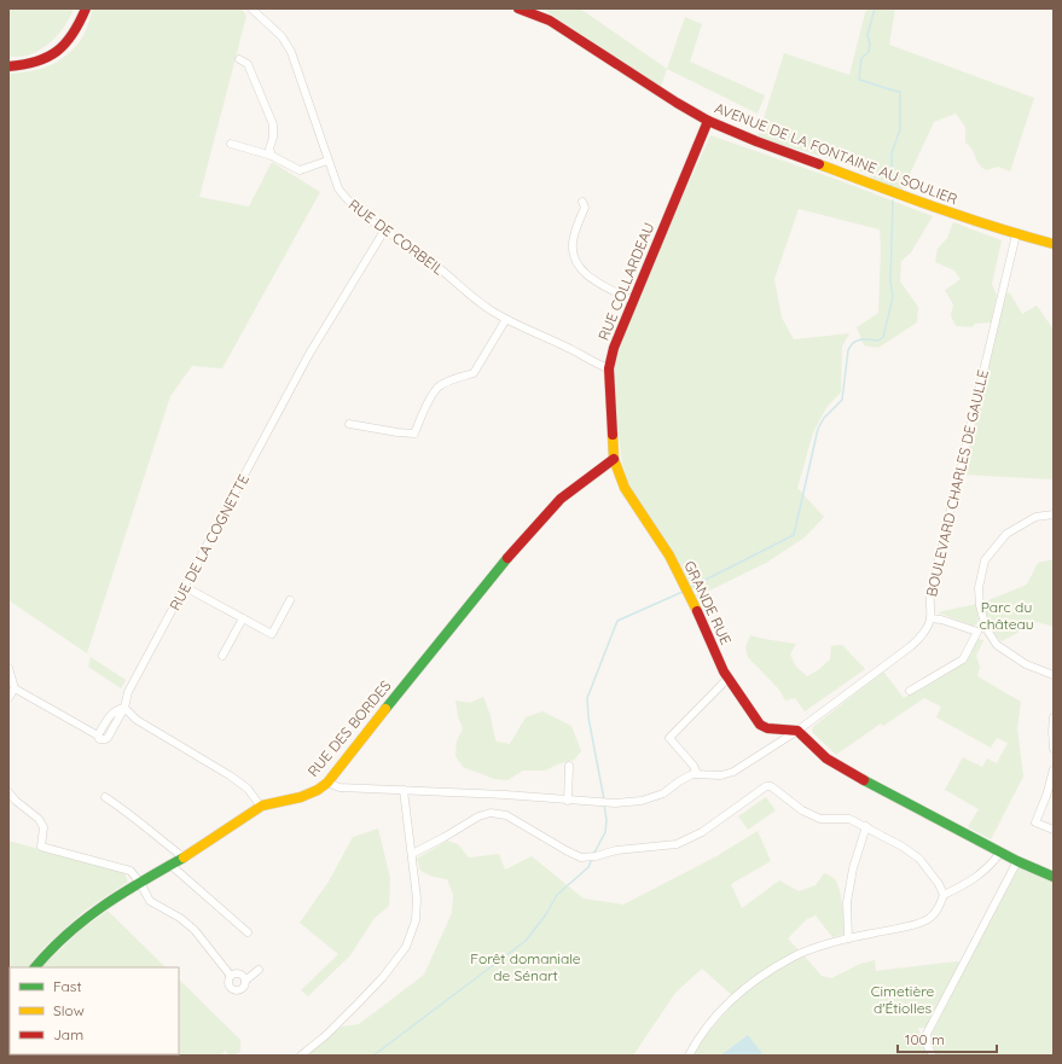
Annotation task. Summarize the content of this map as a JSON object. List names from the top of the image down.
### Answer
{
  "streets": {
    "main road": [
      "AVENUE DE LA FONTAINE AU SOULIER",
      "RUE COLLARDEAU",
      "GRANDE RUE",
      "RUE DES BORDES"
    ],
    "street": ["RUE DE CORBEIL", "BOULEVARD CHARLES DE GAULLE", "RUE DE LA COGNETTE"]
  },
  "crossings": [
    ["AVENUE DE LA FONTAINE AU SOULIER", "RUE COLLARDEAU"],
    ["AVENUE DE LA FONTAINE AU SOULIER", "BOULEVARD CHARLES DE GAULLE"],
    ["RUE DE CORBEIL", "RUE COLLARDEAU"],
    ["RUE DE CORBEIL", "RUE DE LA COGNETTE"],
    ["RUE COLLARDEAU", "GRANDE RUE"],
    ["RUE COLLARDEAU", "RUE DES BORDES"],
    ["BOULEVARD CHARLES DE GAULLE", "GRANDE RUE"],
    ["GRANDE RUE", "RUE DES BORDES"]
  ],
  "parks": ["Parc du château", "Forêt domaniale de Sénart", "Cimetière d'Étiolles"],
  "legend": ["Fast", "Slow", "Jam"],
  "scale_bar": "100 m"
}
